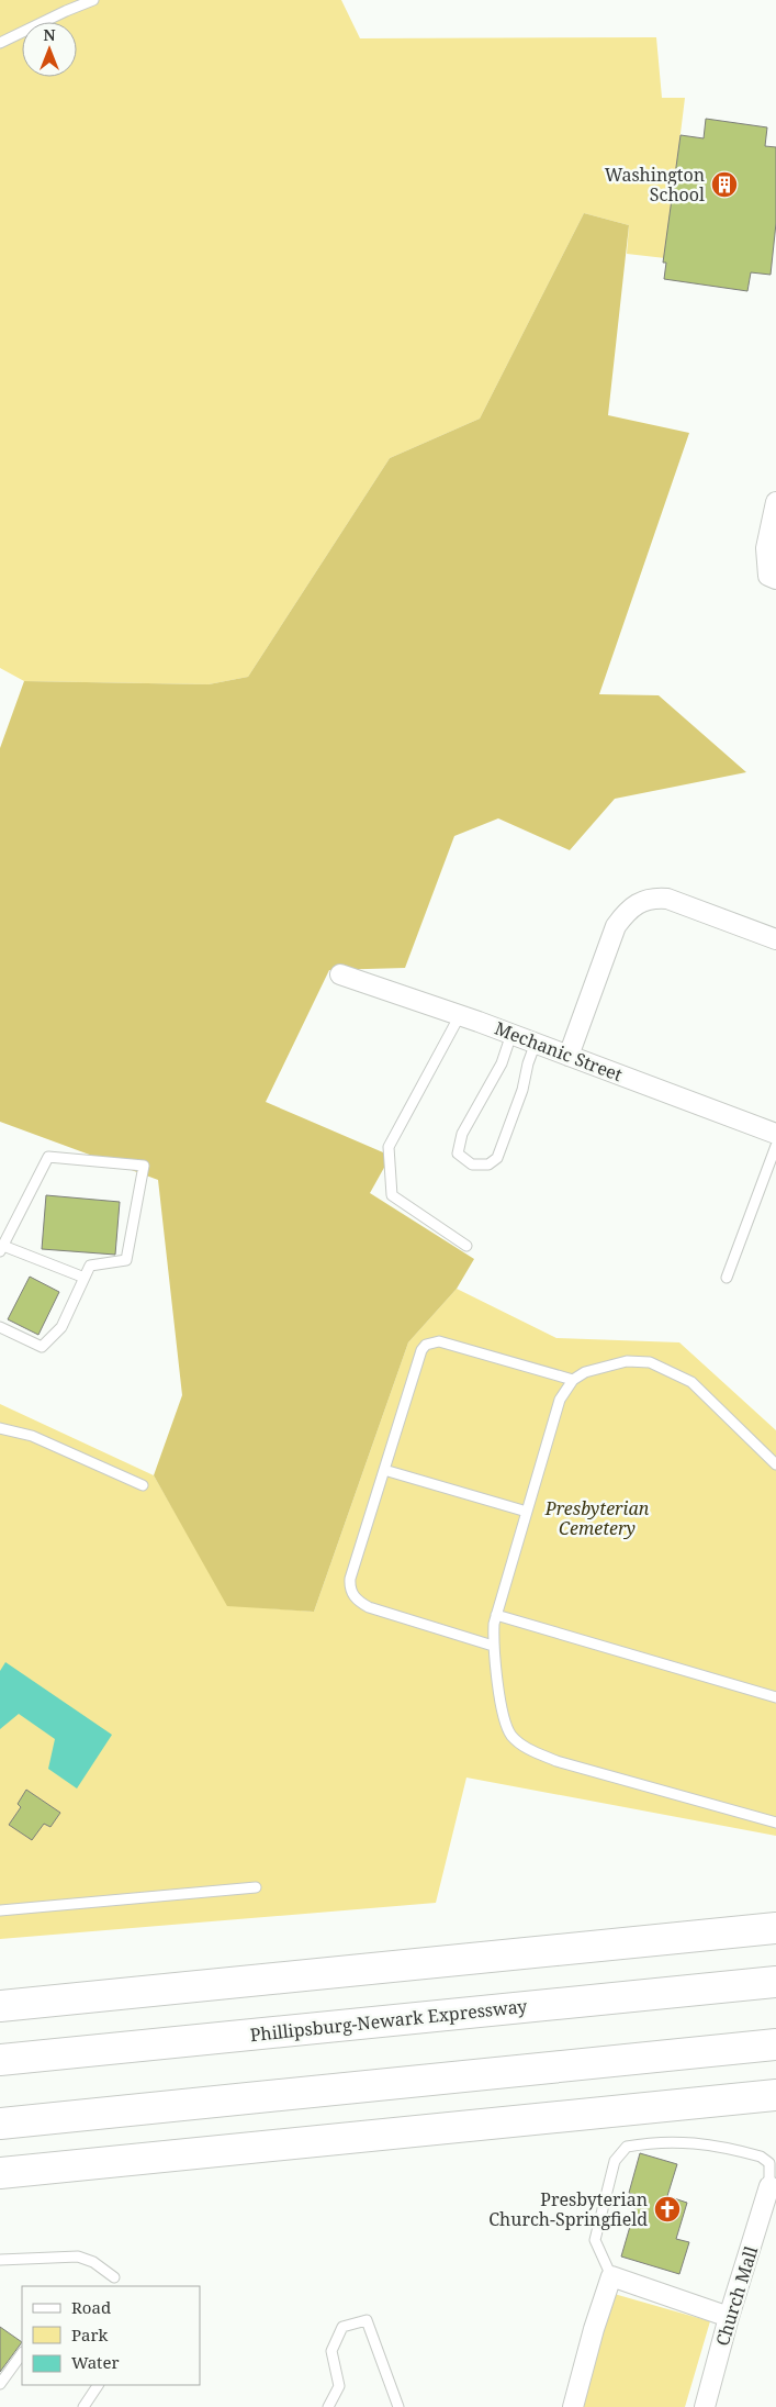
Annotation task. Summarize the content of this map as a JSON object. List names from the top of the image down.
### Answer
{
  "streets": {
    "highway": ["Phillipsburg-Newark Expressway"],
    "street": ["Mechanic Street", "Church Mall"]
  },
  "parks": ["Presbyterian Cemetery"],
  "places": {
    "building": ["Washington School"],
    "church": ["Presbyterian Church-Springfield"]
  },
  "legend": ["Road", "Park", "Water"],
  "north": "top"
}
